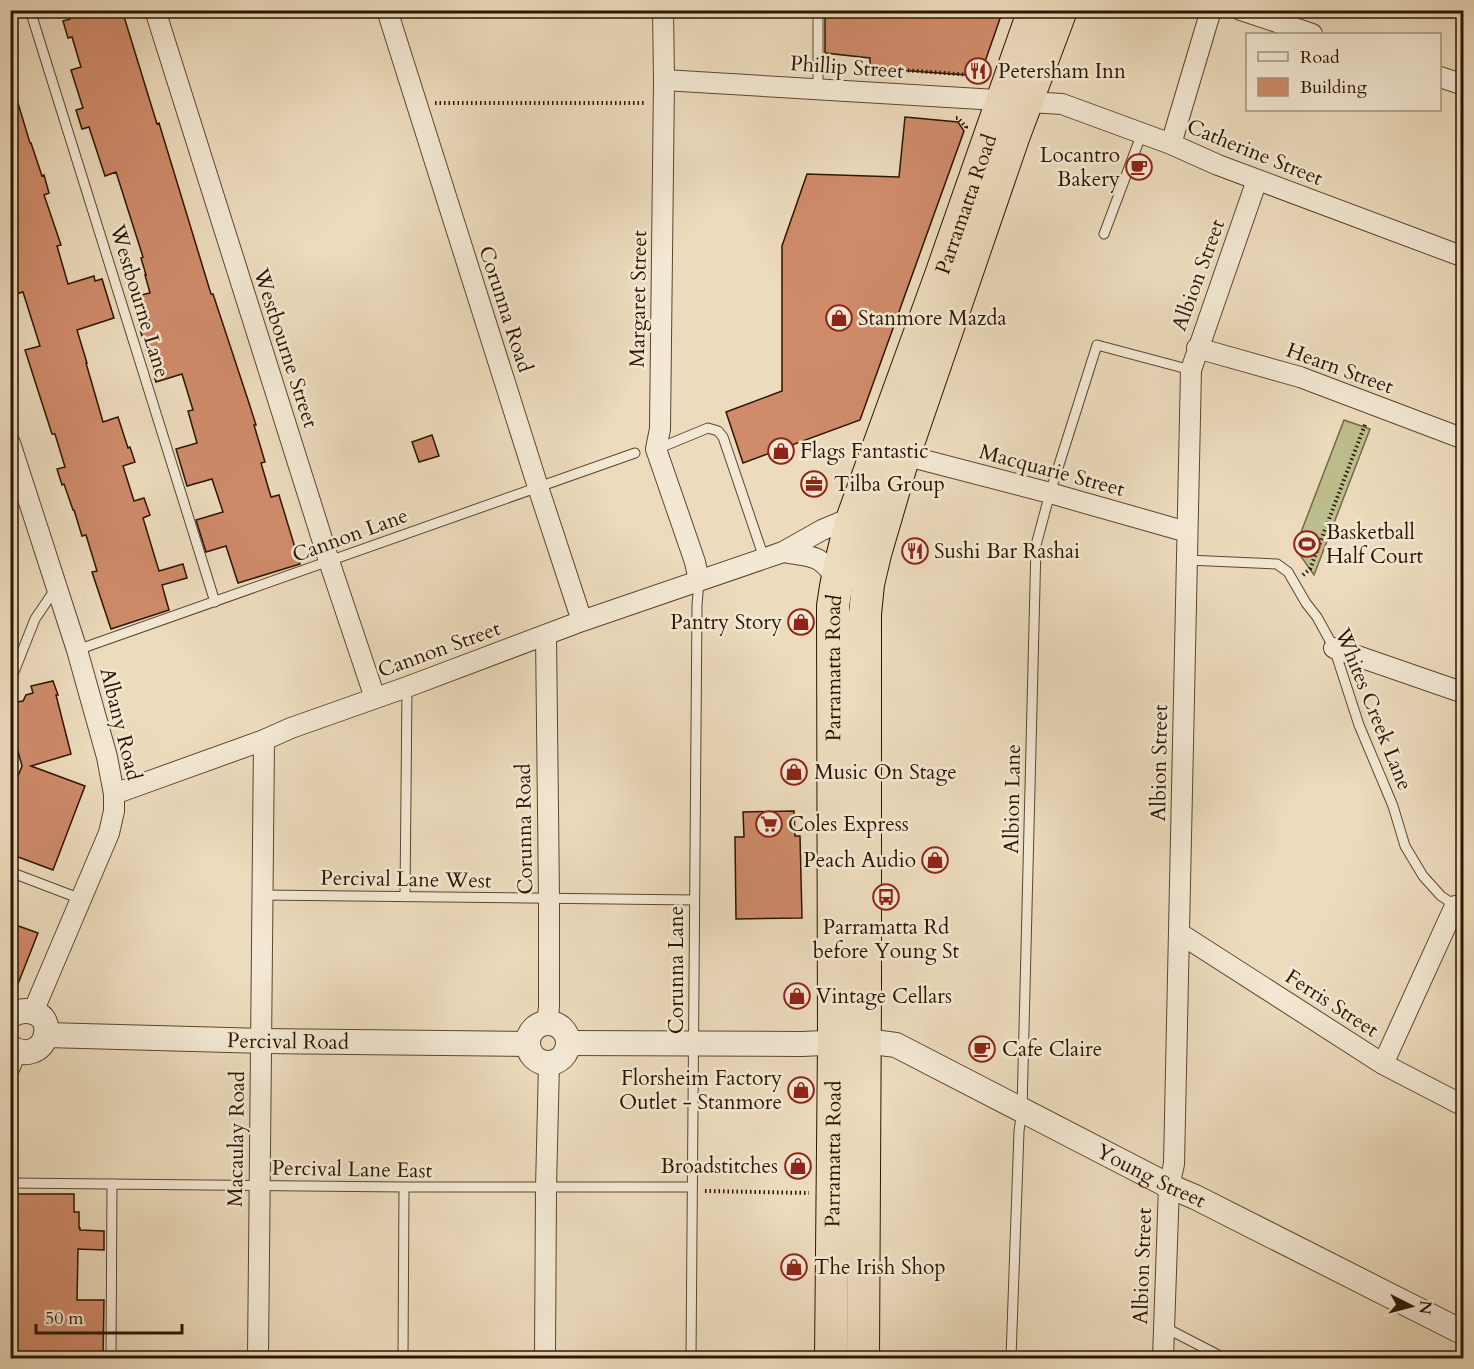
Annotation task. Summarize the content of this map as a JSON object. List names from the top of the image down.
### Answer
{
  "streets": {
    "highway": ["Parramatta Road"],
    "street": [
      "Phillip Street",
      "Catherine Street",
      "Albion Street",
      "Margaret Street",
      "Corunna Road",
      "Westbourne Street",
      "Hearn Street",
      "Macquarie Street",
      "Cannon Street",
      "Albany Road",
      "Ferris Street",
      "Percival Road",
      "Macaulay Road",
      "Young Street"
    ],
    "lane": [
      "Westbourne Lane",
      "Cannon Lane",
      "Whites Creek Lane",
      "Albion Lane",
      "Percival Lane West",
      "Corunna Lane",
      "Percival Lane East"
    ]
  },
  "crossings": [
    ["Phillip Street", "Catherine Street"],
    ["Phillip Street", "Parramatta Road"],
    ["Phillip Street", "Margaret Street"],
    ["Catherine Street", "Parramatta Road"],
    ["Catherine Street", "Albion Street"],
    ["Parramatta Road", "Macquarie Street"],
    ["Parramatta Road", "Cannon Street"],
    ["Parramatta Road", "Young Street"],
    ["Albion Street", "Hearn Street"],
    ["Albion Street", "Macquarie Street"],
    ["Albion Street", "Whites Creek Lane"],
    ["Albion Street", "Albion Lane"],
    ["Albion Street", "Ferris Street"],
    ["Albion Street", "Young Street"],
    ["Margaret Street", "Cannon Street"],
    ["Margaret Street", "Corunna Lane"],
    ["Westbourne Lane", "Cannon Lane"],
    ["Corunna Road", "Cannon Lane"],
    ["Corunna Road", "Cannon Street"],
    ["Corunna Road", "Percival Lane West"],
    ["Corunna Road", "Percival Road"],
    ["Westbourne Street", "Cannon Lane"],
    ["Westbourne Street", "Cannon Street"],
    ["Macquarie Street", "Albion Lane"],
    ["Cannon Lane", "Albany Road"],
    ["Cannon Street", "Albany Road"],
    ["Cannon Street", "Corunna Lane"],
    ["Cannon Street", "Macaulay Road"],
    ["Albion Lane", "Young Street"],
    ["Percival Lane West", "Corunna Lane"],
    ["Percival Lane West", "Macaulay Road"],
    ["Corunna Lane", "Percival Lane East"],
    ["Percival Road", "Macaulay Road"],
    ["Macaulay Road", "Percival Lane East"]
  ],
  "places": {
    "restaurant": ["Petersham Inn", "Sushi Bar Rashai"],
    "cafe": ["Locantro Bakery", "Cafe Claire"],
    "shop": [
      "Stanmore Mazda",
      "Flags Fantastic",
      "Pantry Story",
      "Music On Stage",
      "Peach Audio",
      "Vintage Cellars",
      "Florsheim Factory Outlet - Stanmore",
      "Broadstitches",
      "The Irish Shop"
    ],
    "office": ["Tilba Group"],
    "sports": ["Basketball Half Court"],
    "supermarket": ["Coles Express"],
    "bus stop": ["Parramatta Rd before Young St"]
  },
  "legend": ["Road", "Building"],
  "scale_bar": "50 m",
  "north": "right"
}
